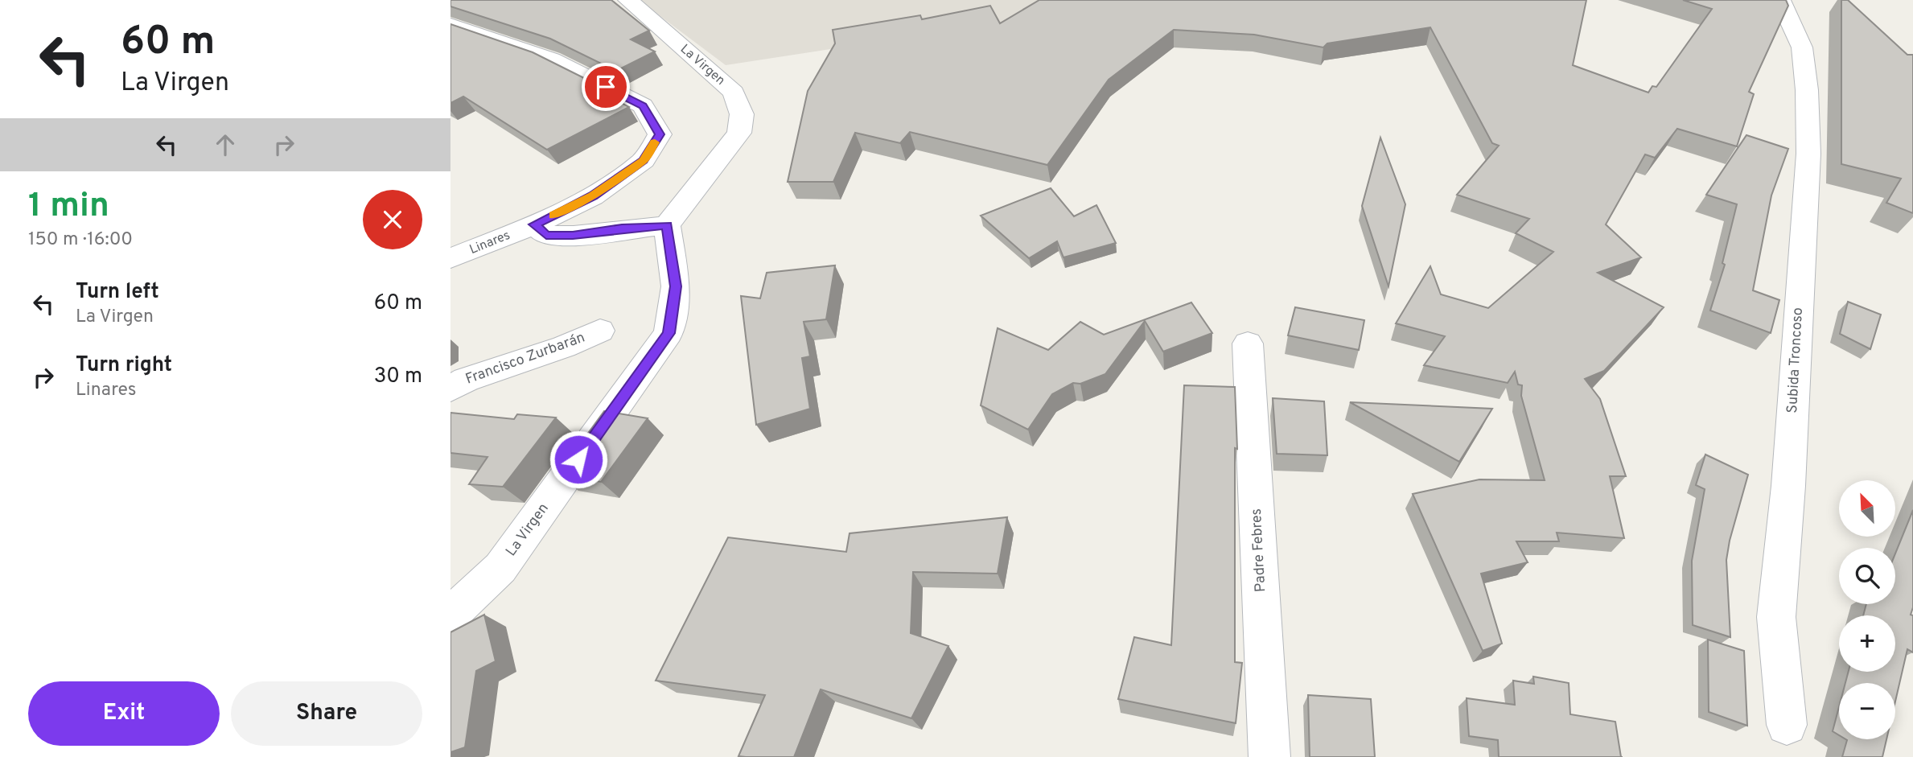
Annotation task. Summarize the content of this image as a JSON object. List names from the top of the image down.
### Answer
{
  "streets": {
    "street": [
      "La Virgen",
      "Linares",
      "Francisco Zurbarán",
      "Subida Troncoso",
      "Padre Febres"
    ]
  },
  "north": "top left",
  "page": {
    "turn": ["60 m", "La Virgen"],
    "heading": ["1 min", "150 m · 16:00"],
    "list": [
      {
        "name": "Turn left",
        "note": "La Virgen",
        "value": "60 m"
      },
      {
        "name": "Turn right",
        "note": "Linares",
        "value": "30 m"
      }
    ],
    "map_buttons": ["+", "−"],
    "buttons": ["Exit", "Share"]
  }
}
